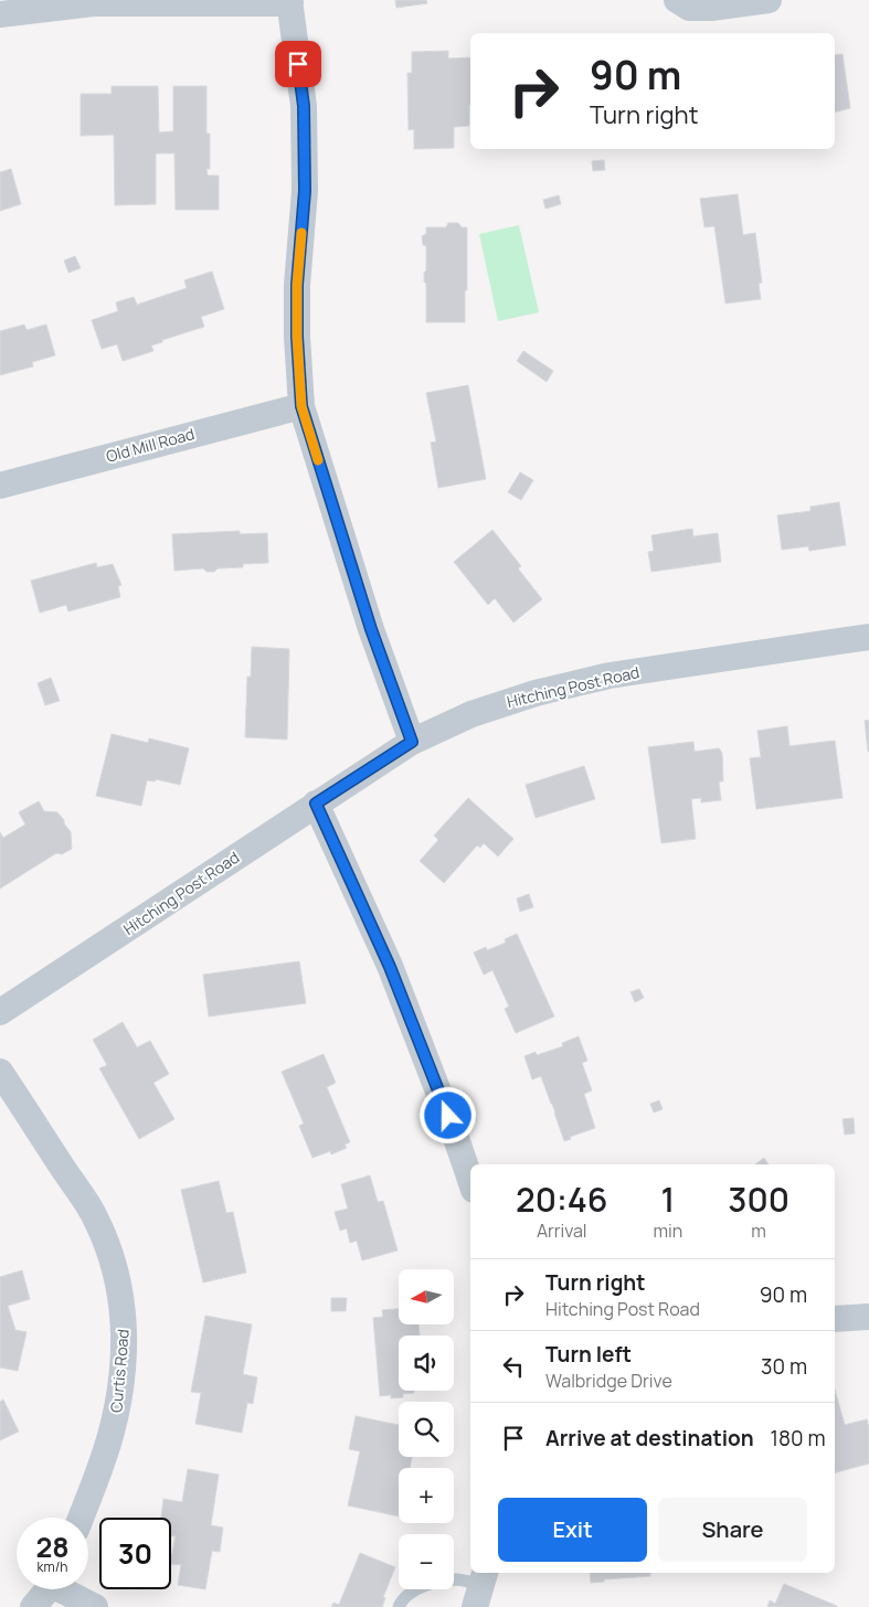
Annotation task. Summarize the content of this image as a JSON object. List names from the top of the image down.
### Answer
{
  "streets": {
    "street": ["Old Mill Road", "Hitching Post Road", "Curtis Road"]
  },
  "north": "left",
  "page": {
    "turn": ["90 m", "Turn right"],
    "eta": [
      "20:46",
      "Arrival",
      "1",
      "min",
      "300",
      "m"
    ],
    "list": [
      {
        "name": "Turn right",
        "note": "Hitching Post Road",
        "value": "90 m"
      },
      {
        "name": "Turn left",
        "note": "Walbridge Drive",
        "value": "30 m"
      },
      {
        "name": "Arrive at destination",
        "value": "180 m"
      }
    ],
    "map_buttons": ["+", "−"],
    "buttons": ["Exit", "Share"],
    "speed": "28 km/h",
    "limit": "30"
  }
}
